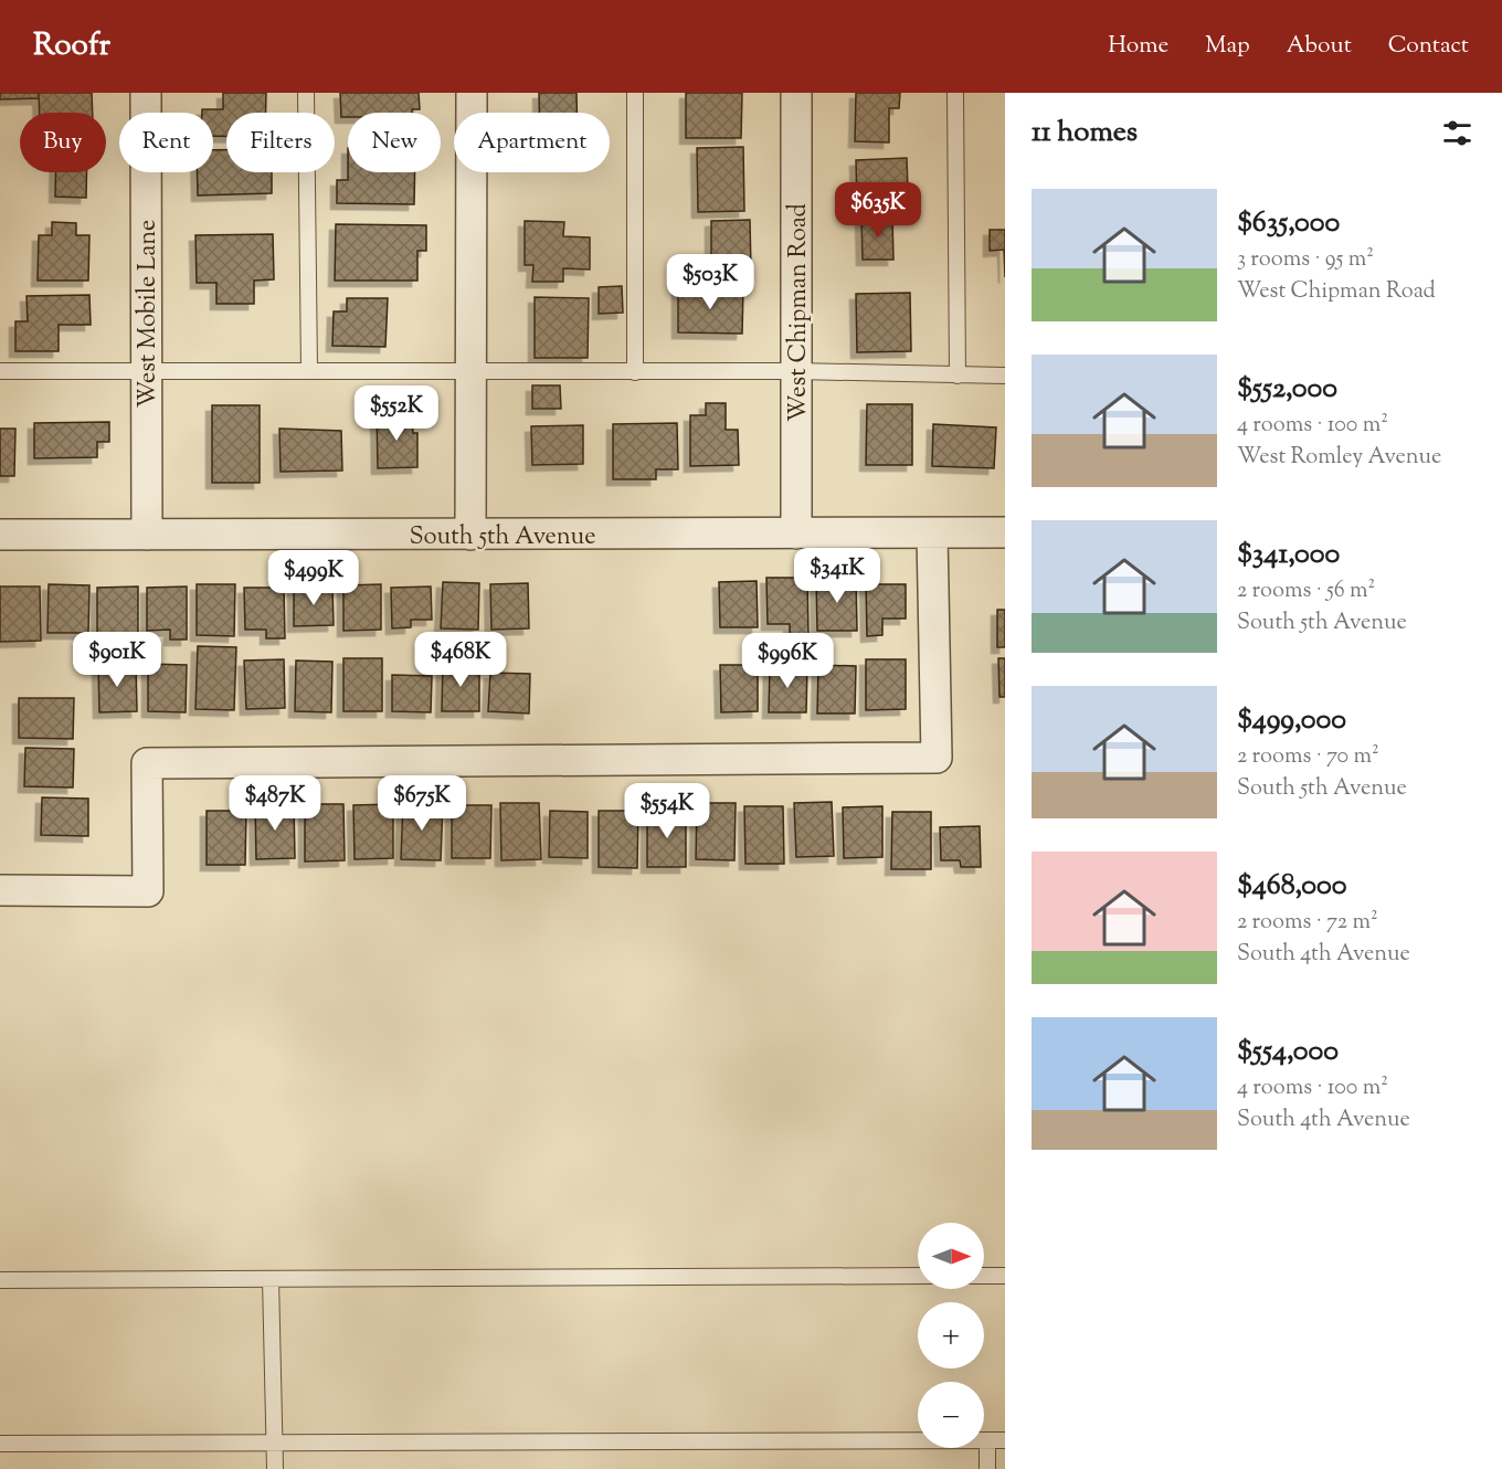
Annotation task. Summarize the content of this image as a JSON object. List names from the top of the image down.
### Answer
{
  "streets": {
    "street": ["West Chipman Road", "West Mobile Lane", "South 5th Avenue"]
  },
  "crossings": [
    ["West Chipman Road", "South 5th Avenue"],
    ["West Mobile Lane", "South 5th Avenue"]
  ],
  "north": "right",
  "page": {
    "header": "Roofr",
    "nav": [
      "Home",
      "Map",
      "About",
      "Contact"
    ],
    "heading": "11 homes",
    "chip": [
      "Buy",
      "Rent",
      "Filters",
      "New",
      "Apartment"
    ],
    "list": [
      {
        "name": "$635,000",
        "note": "3 rooms · 95 m² · West Chipman Road"
      },
      {
        "name": "$552,000",
        "note": "4 rooms · 100 m² · West Romley Avenue"
      },
      {
        "name": "$341,000",
        "note": "2 rooms · 56 m² · South 5th Avenue"
      },
      {
        "name": "$499,000",
        "note": "2 rooms · 70 m² · South 5th Avenue"
      },
      {
        "name": "$468,000",
        "note": "2 rooms · 72 m² · South 4th Avenue"
      },
      {
        "name": "$554,000",
        "note": "4 rooms · 100 m² · South 4th Avenue"
      }
    ],
    "price": [
      "$635K",
      "$503K",
      "$552K",
      "$341K",
      "$499K",
      "$901K",
      "$468K",
      "$996K",
      "$487K",
      "$675K",
      "$554K"
    ],
    "map_buttons": ["+", "−"]
  }
}
